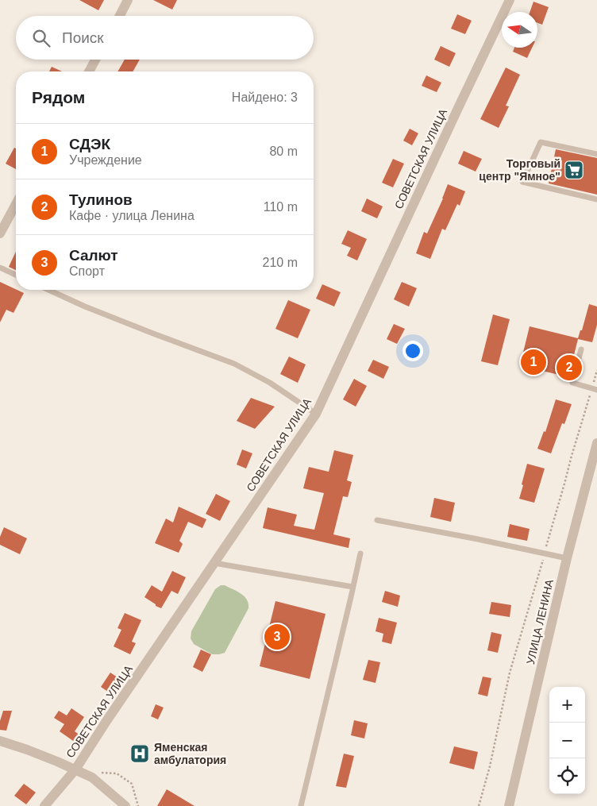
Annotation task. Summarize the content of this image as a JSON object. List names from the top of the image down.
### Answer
{
  "streets": {
    "street": ["СОВЕТСКАЯ УЛИЦА", "УЛИЦА ЛЕНИНА"]
  },
  "places": {
    "supermarket": ["Торговый центр \"Ямное\""],
    "hospital": ["Яменская амбулатория"]
  },
  "north": "left",
  "page": {
    "search": "Поиск",
    "heading": ["Рядом", "Найдено: 3"],
    "list": [
      {
        "mark": "1",
        "name": "СДЭК",
        "note": "Учреждение",
        "value": "80 m"
      },
      {
        "mark": "2",
        "name": "Тулинов",
        "note": "Кафе · улица Ленина",
        "value": "110 m"
      },
      {
        "mark": "3",
        "name": "Салют",
        "note": "Спорт",
        "value": "210 m"
      }
    ],
    "pins": ["1", "2", "3"],
    "map_buttons": ["+", "−"]
  }
}
